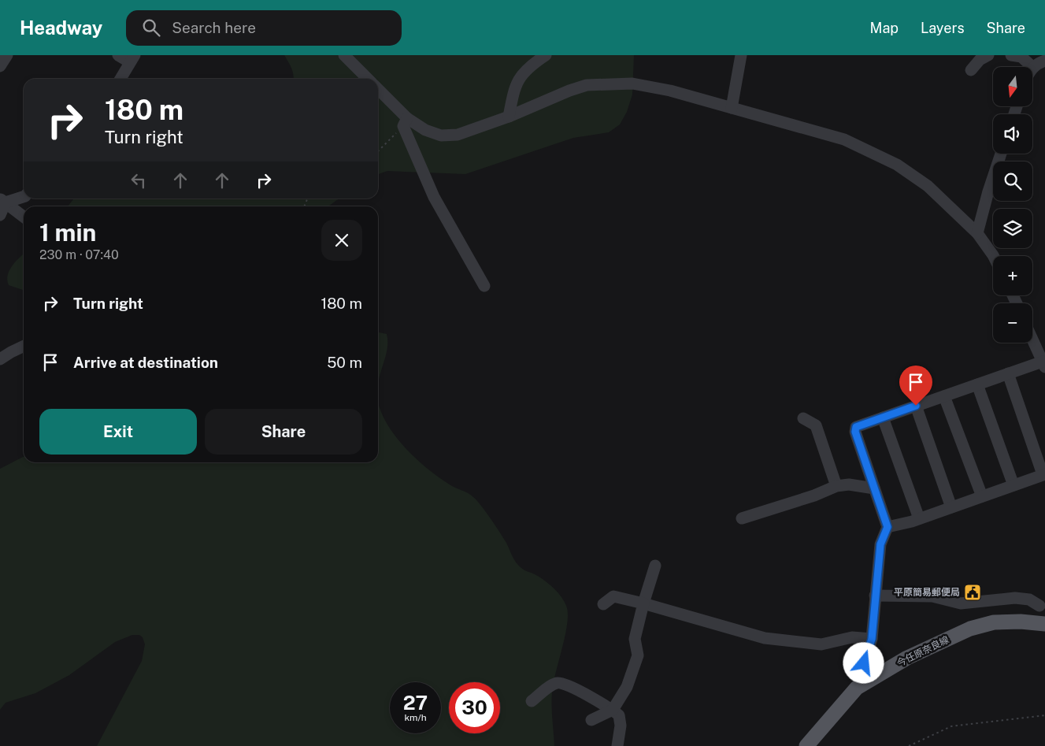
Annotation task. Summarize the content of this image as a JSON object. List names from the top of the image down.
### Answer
{
  "streets": {
    "main road": ["今任原奈良線"]
  },
  "places": {
    "public building": ["平原簡易郵便局"]
  },
  "north": "bottom",
  "page": {
    "header": "Headway",
    "search": "Search here",
    "nav": ["Map", "Layers", "Share"],
    "map_buttons": ["+", "−"],
    "turn": ["180 m", "Turn right"],
    "heading": ["1 min", "230 m · 07:40"],
    "list": [
      {
        "name": "Turn right",
        "value": "180 m"
      },
      {
        "name": "Arrive at destination",
        "value": "50 m"
      }
    ],
    "buttons": ["Exit", "Share"],
    "speed": "27 km/h",
    "limit": "30"
  }
}
